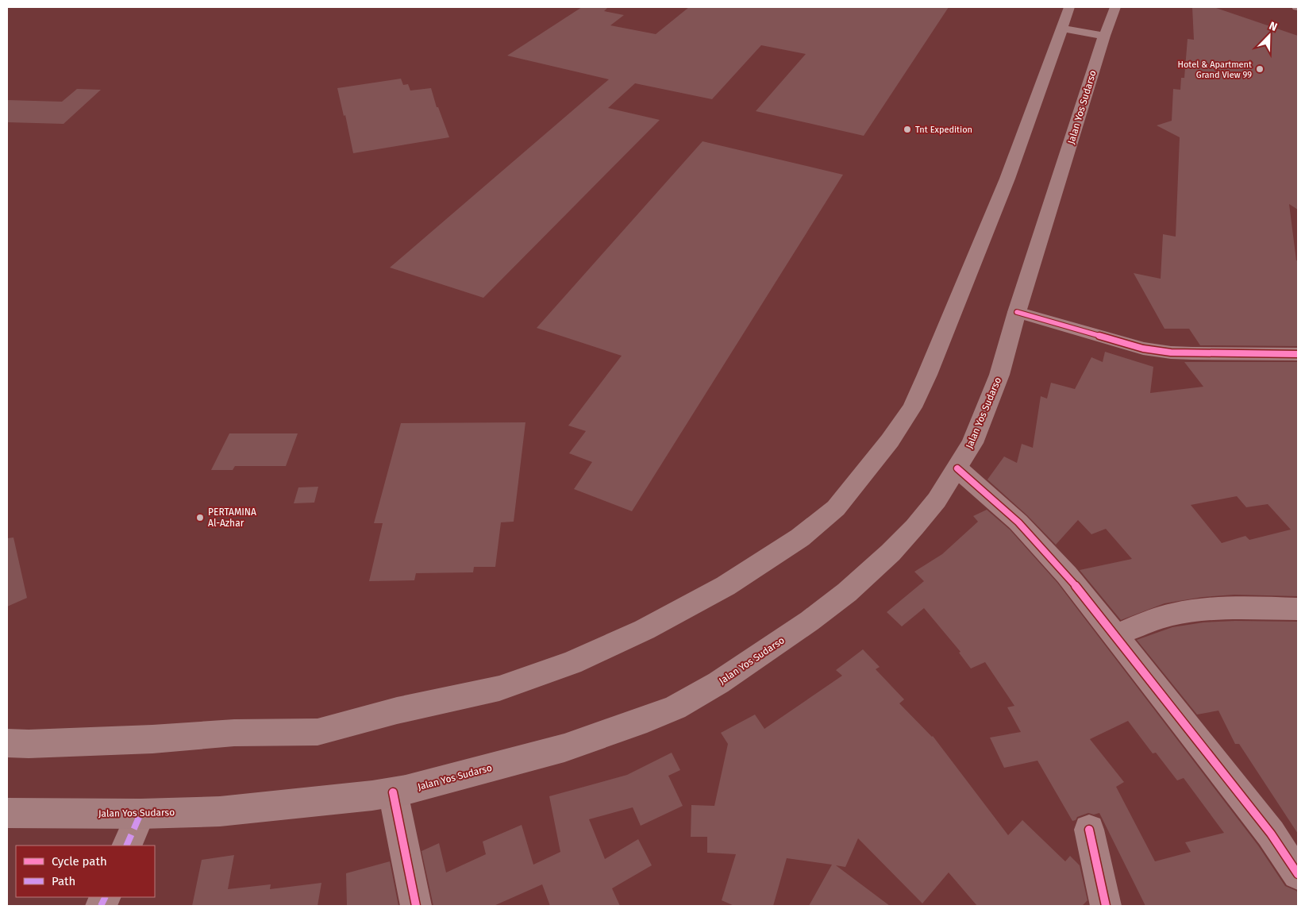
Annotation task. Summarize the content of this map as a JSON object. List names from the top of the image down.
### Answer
{
  "streets": {
    "main road": ["Jalan Yos Sudarso"]
  },
  "places": ["Hotel & Apartment Grand View 99", "Tnt Expedition", "PERTAMINA Al-Azhar"],
  "legend": ["Cycle path", "Path"],
  "north": "top right"
}
